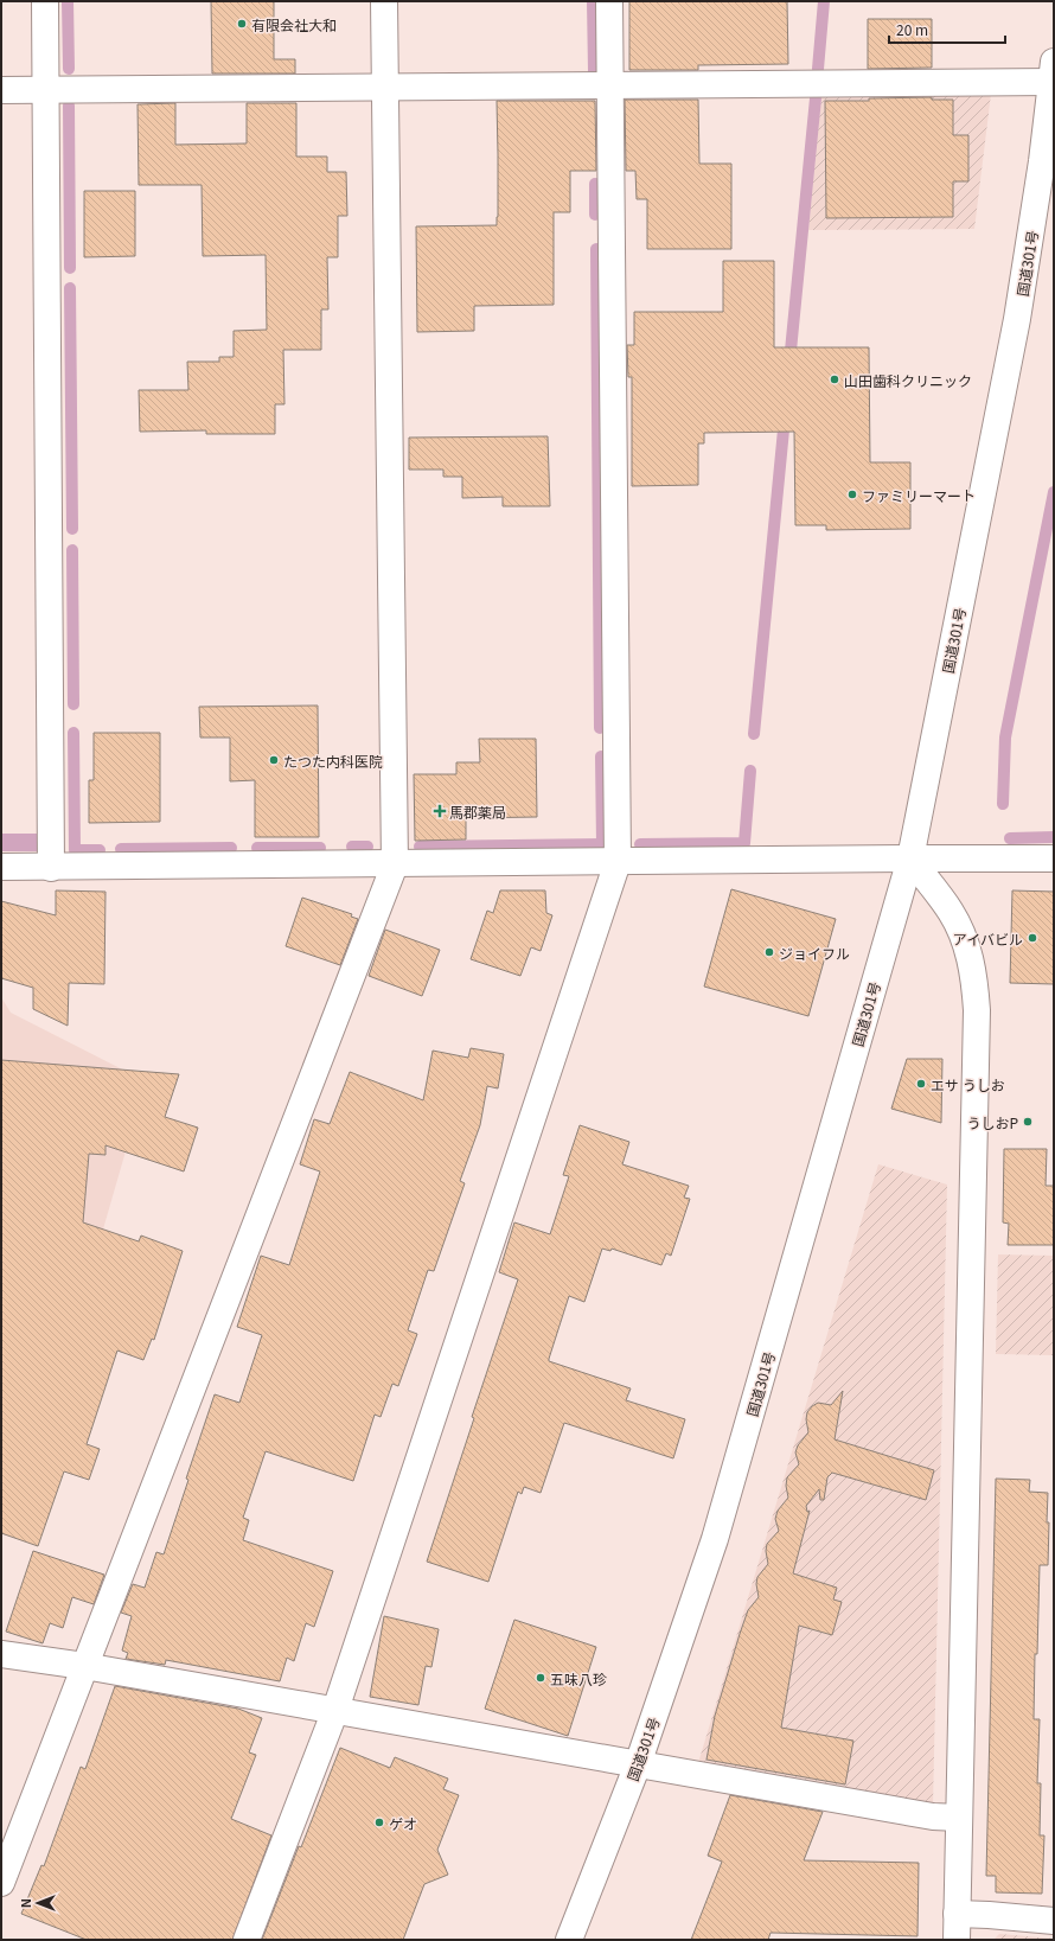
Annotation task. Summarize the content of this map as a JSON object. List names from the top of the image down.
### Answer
{
  "streets": {
    "main road": ["国道301号"]
  },
  "places": {
    "other": [
      "有限会社大和",
      "山田歯科クリニック",
      "ファミリーマート",
      "たつた内科医院",
      "アイバビル",
      "ジョイフル",
      "エサ うしお",
      "うしおP",
      "五味八珍",
      "ゲオ"
    ],
    "health": ["馬郡薬局"]
  },
  "scale_bar": "20 m",
  "north": "left"
}
